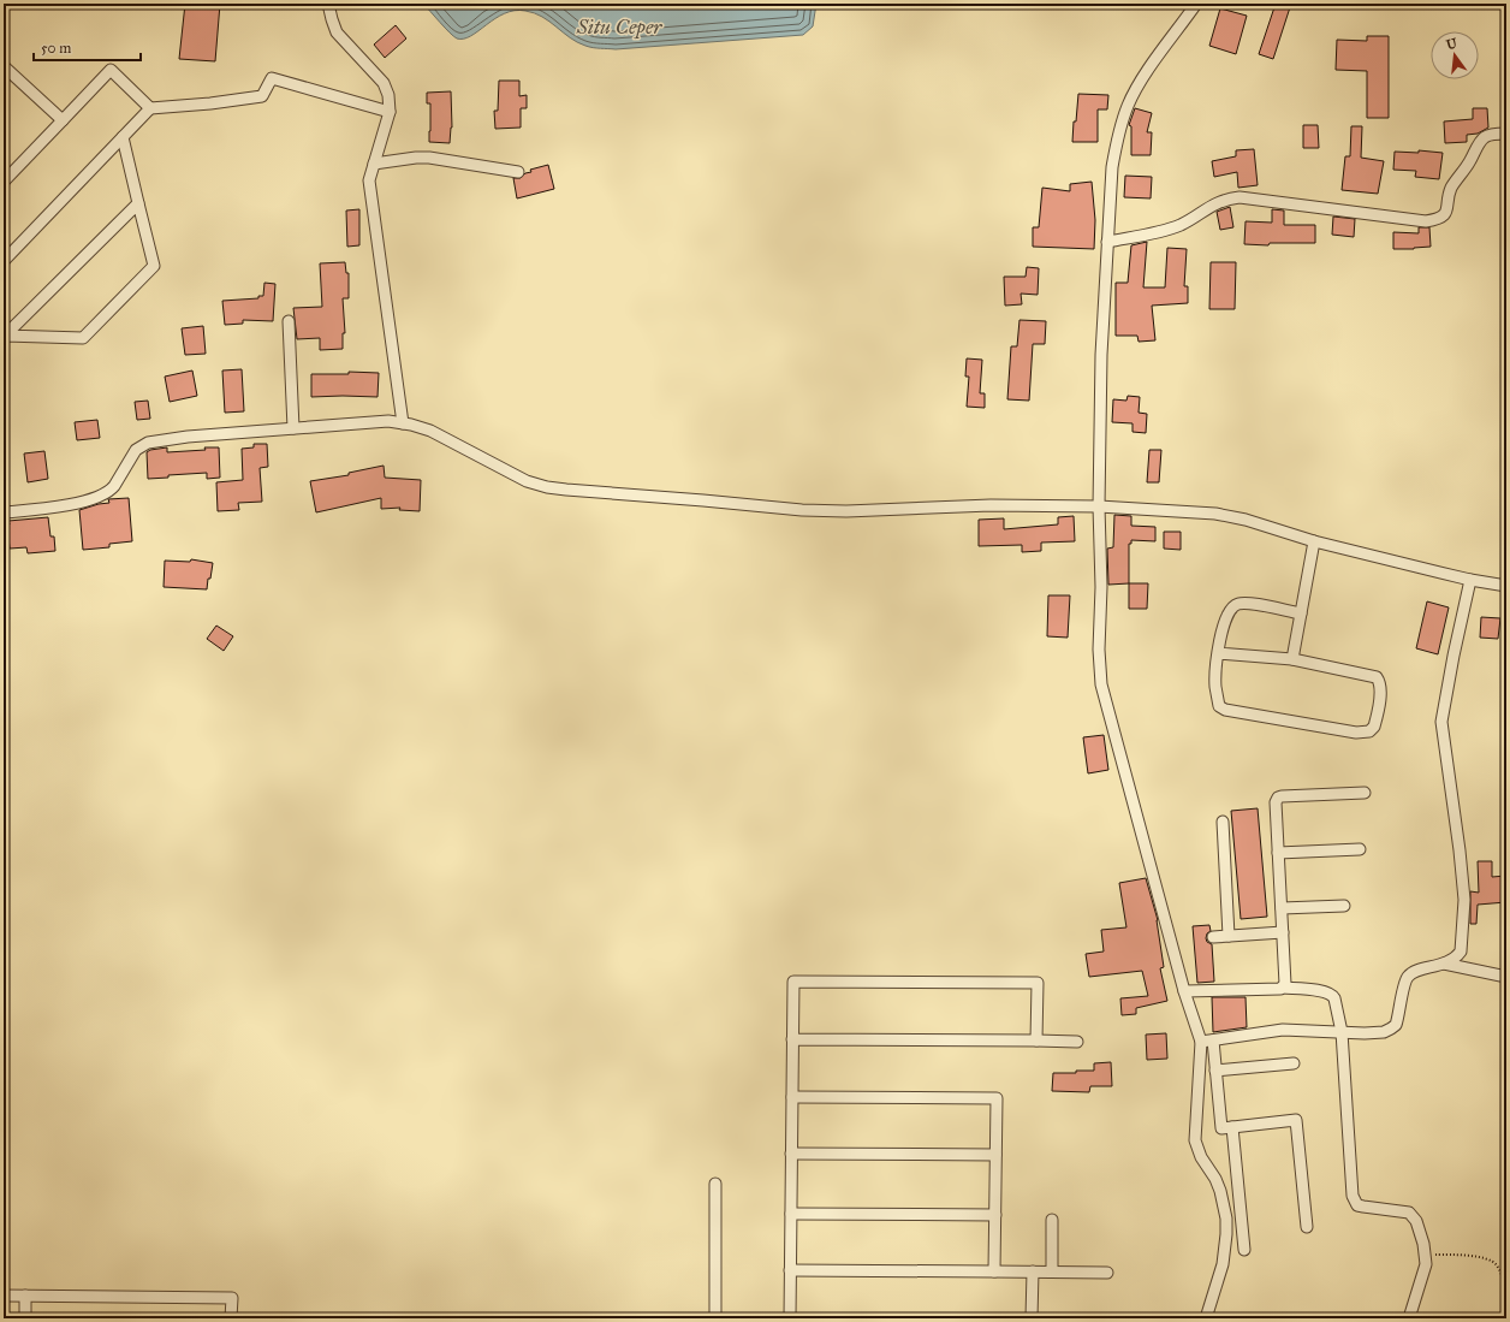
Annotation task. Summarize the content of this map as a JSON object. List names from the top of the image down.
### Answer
{
  "water": ["Situ Ceper"],
  "scale_bar": "50 m",
  "north": "top"
}
